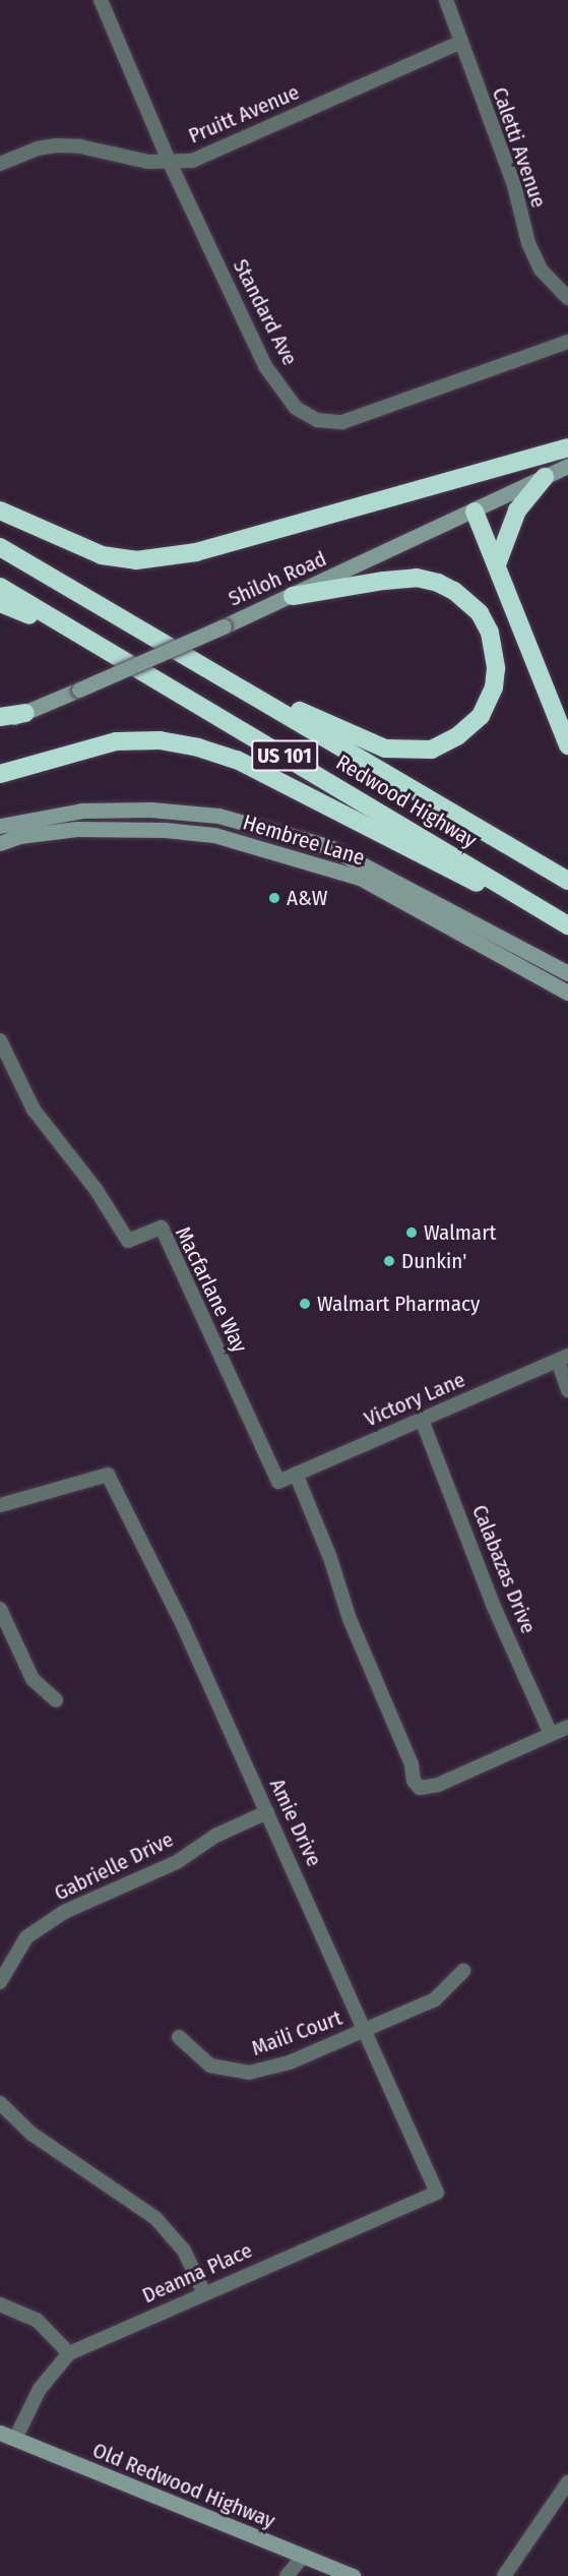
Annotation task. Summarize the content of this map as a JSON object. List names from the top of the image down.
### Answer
{
  "streets": {
    "highway": ["US 101", "Redwood Highway"],
    "street": [
      "Pruitt Avenue",
      "Caletti Avenue",
      "Standard Ave",
      "Shiloh Road",
      "Hembree Lane",
      "Macfarlane Way",
      "Victory Lane",
      "Calabazas Drive",
      "Amie Drive",
      "Gabrielle Drive",
      "Maili Court",
      "Deanna Place",
      "Old Redwood Highway"
    ]
  },
  "crossings": [
    ["Pruitt Avenue", "Caletti Avenue"],
    ["Pruitt Avenue", "Standard Ave"],
    ["Macfarlane Way", "Victory Lane"],
    ["Victory Lane", "Calabazas Drive"],
    ["Amie Drive", "Gabrielle Drive"],
    ["Amie Drive", "Maili Court"],
    ["Amie Drive", "Deanna Place"],
    ["Deanna Place", "Old Redwood Highway"]
  ],
  "places": [
    "A&W",
    "Walmart",
    "Dunkin'",
    "Walmart Pharmacy"
  ]
}
